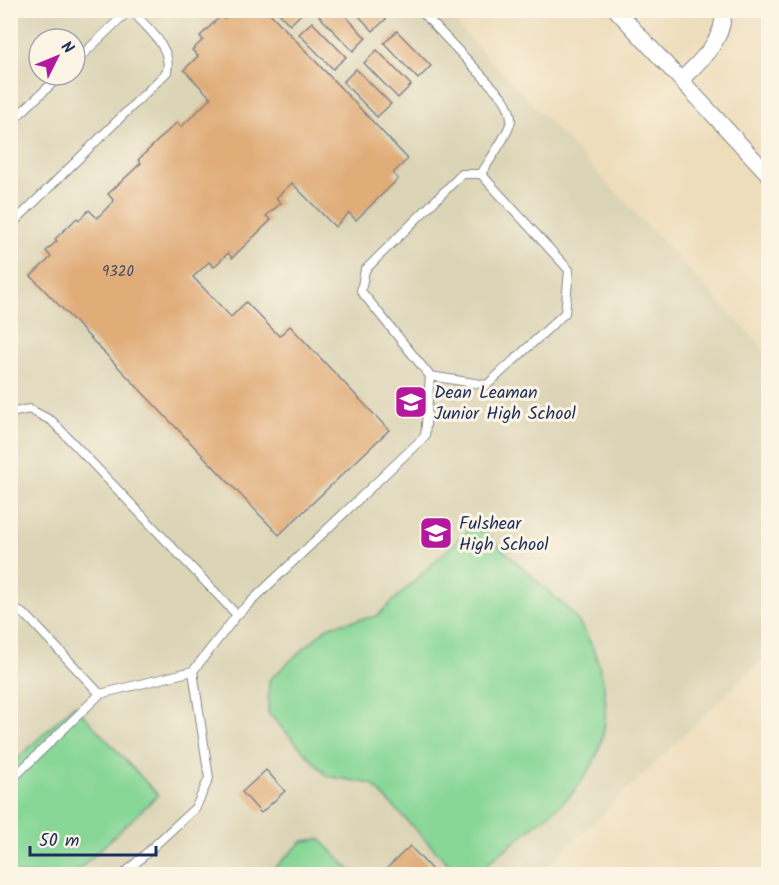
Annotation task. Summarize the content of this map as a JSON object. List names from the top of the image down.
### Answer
{
  "places": {
    "school or university": ["Dean Leaman Junior High School", "Fulshear High School"]
  },
  "house_numbers": ["9320"],
  "scale_bar": "50 m",
  "north": "top right"
}
